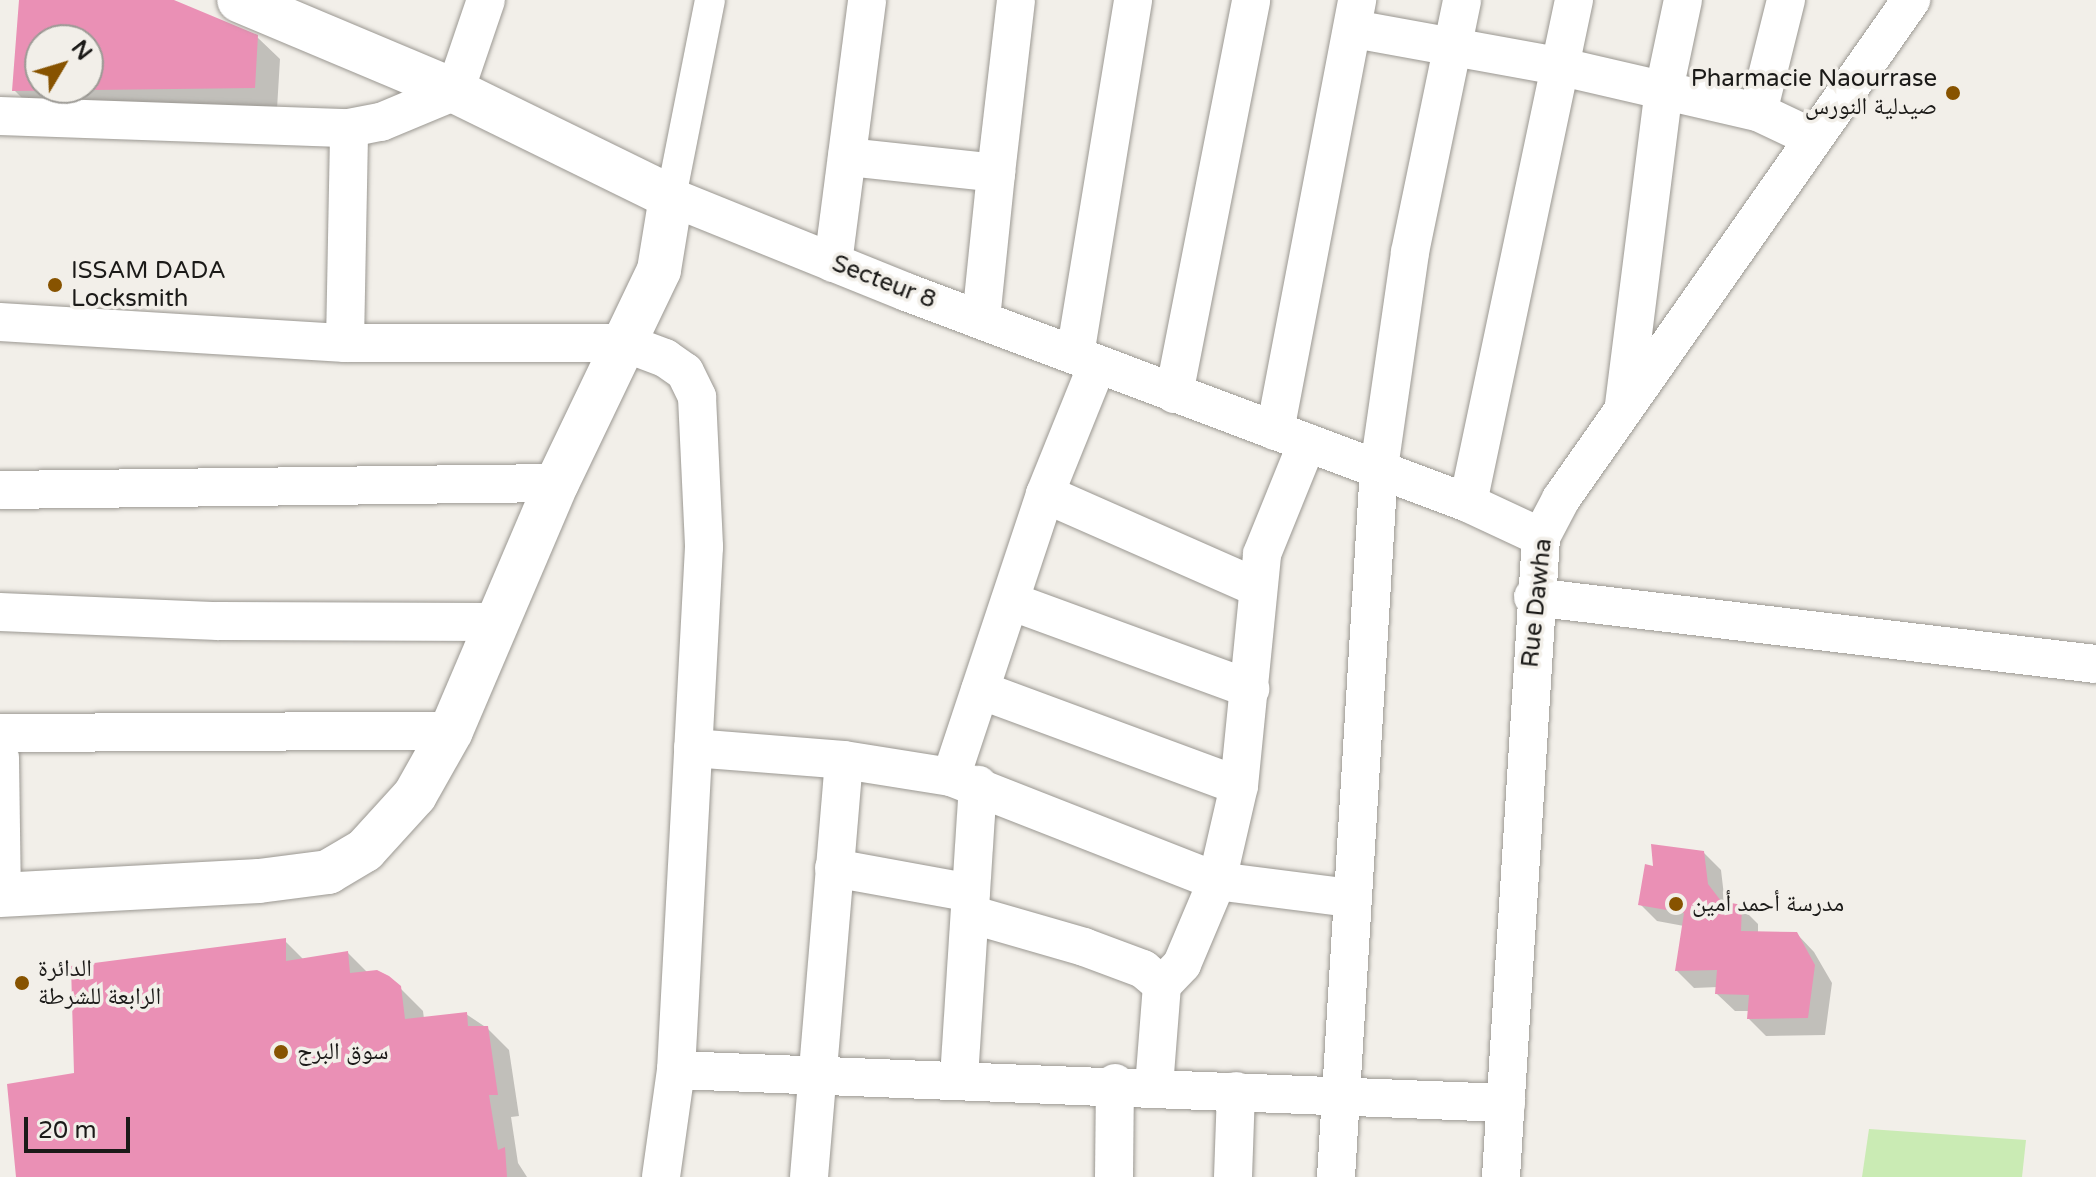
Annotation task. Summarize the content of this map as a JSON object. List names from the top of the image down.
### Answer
{
  "streets": {
    "street": ["Secteur 8", "Rue Dawha"]
  },
  "crossings": [
    ["Secteur 8", "Rue Dawha"]
  ],
  "places": [
    "Pharmacie Naourrase صيدلية النورس",
    "ISSAM DADA Locksmith",
    "مدرسة أحمد أمين",
    "الدائرة الرابعة للشرطة",
    "سوق البرج"
  ],
  "scale_bar": "20 m",
  "north": "top right"
}
